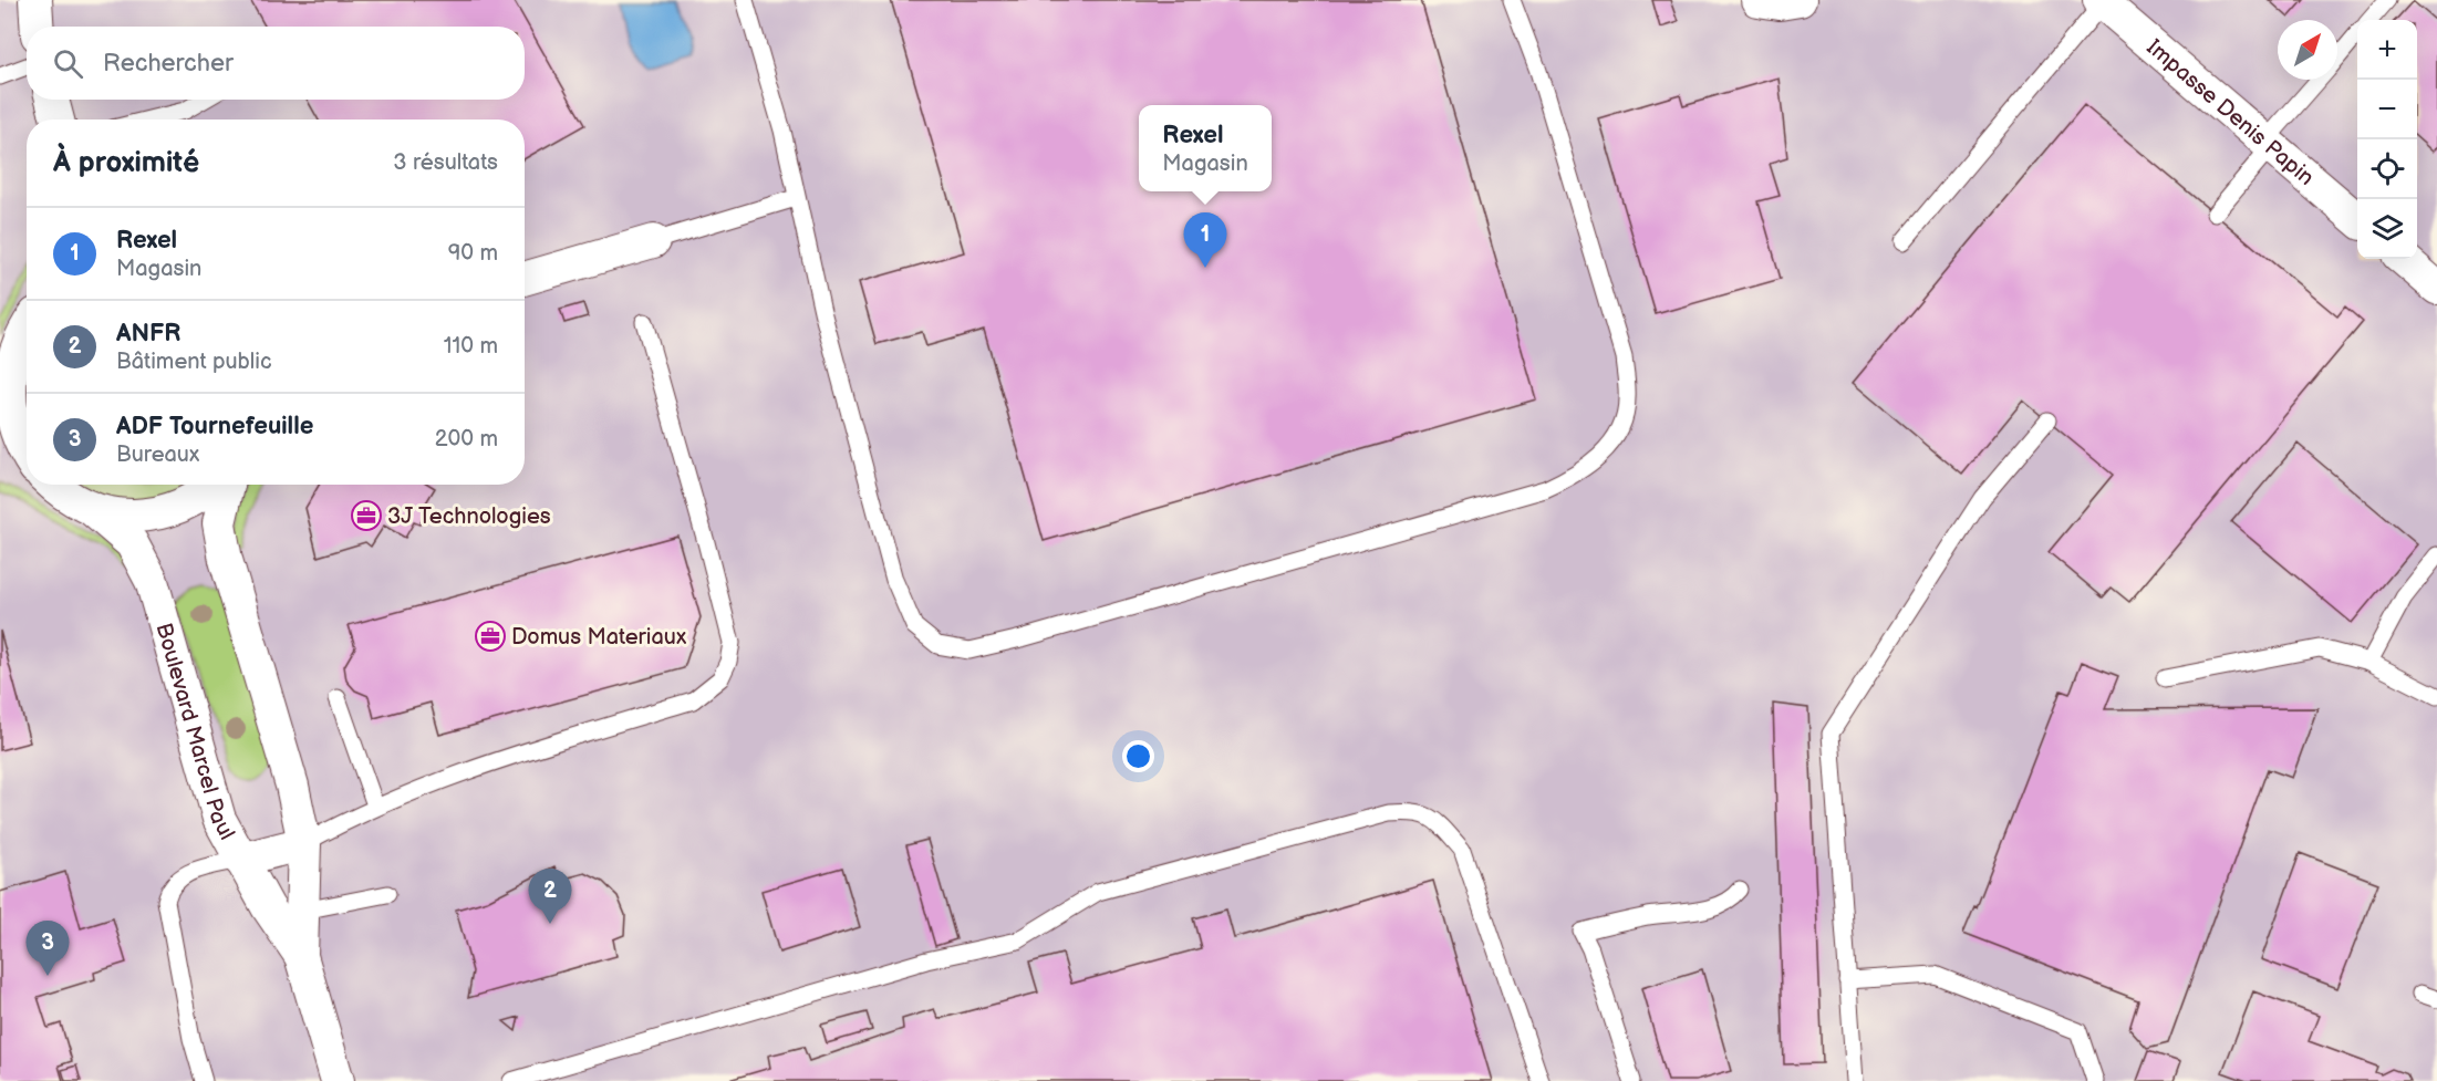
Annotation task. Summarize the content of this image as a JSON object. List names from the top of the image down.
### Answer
{
  "streets": {
    "street": ["Impasse Denis Papin", "Boulevard Marcel Paul"]
  },
  "places": {
    "office": ["3J Technologies", "Domus Materiaux"]
  },
  "north": "top right",
  "page": {
    "map_buttons": ["+", "−"],
    "search": "Rechercher",
    "popup": ["Rexel", "Magasin"],
    "heading": ["À proximité", "3 résultats"],
    "list": [
      {
        "mark": "1",
        "name": "Rexel",
        "note": "Magasin",
        "value": "90 m"
      },
      {
        "mark": "2",
        "name": "ANFR",
        "note": "Bâtiment public",
        "value": "110 m"
      },
      {
        "mark": "3",
        "name": "ADF Tournefeuille",
        "note": "Bureaux",
        "value": "200 m"
      }
    ],
    "pins": ["1", "2", "3"]
  }
}
